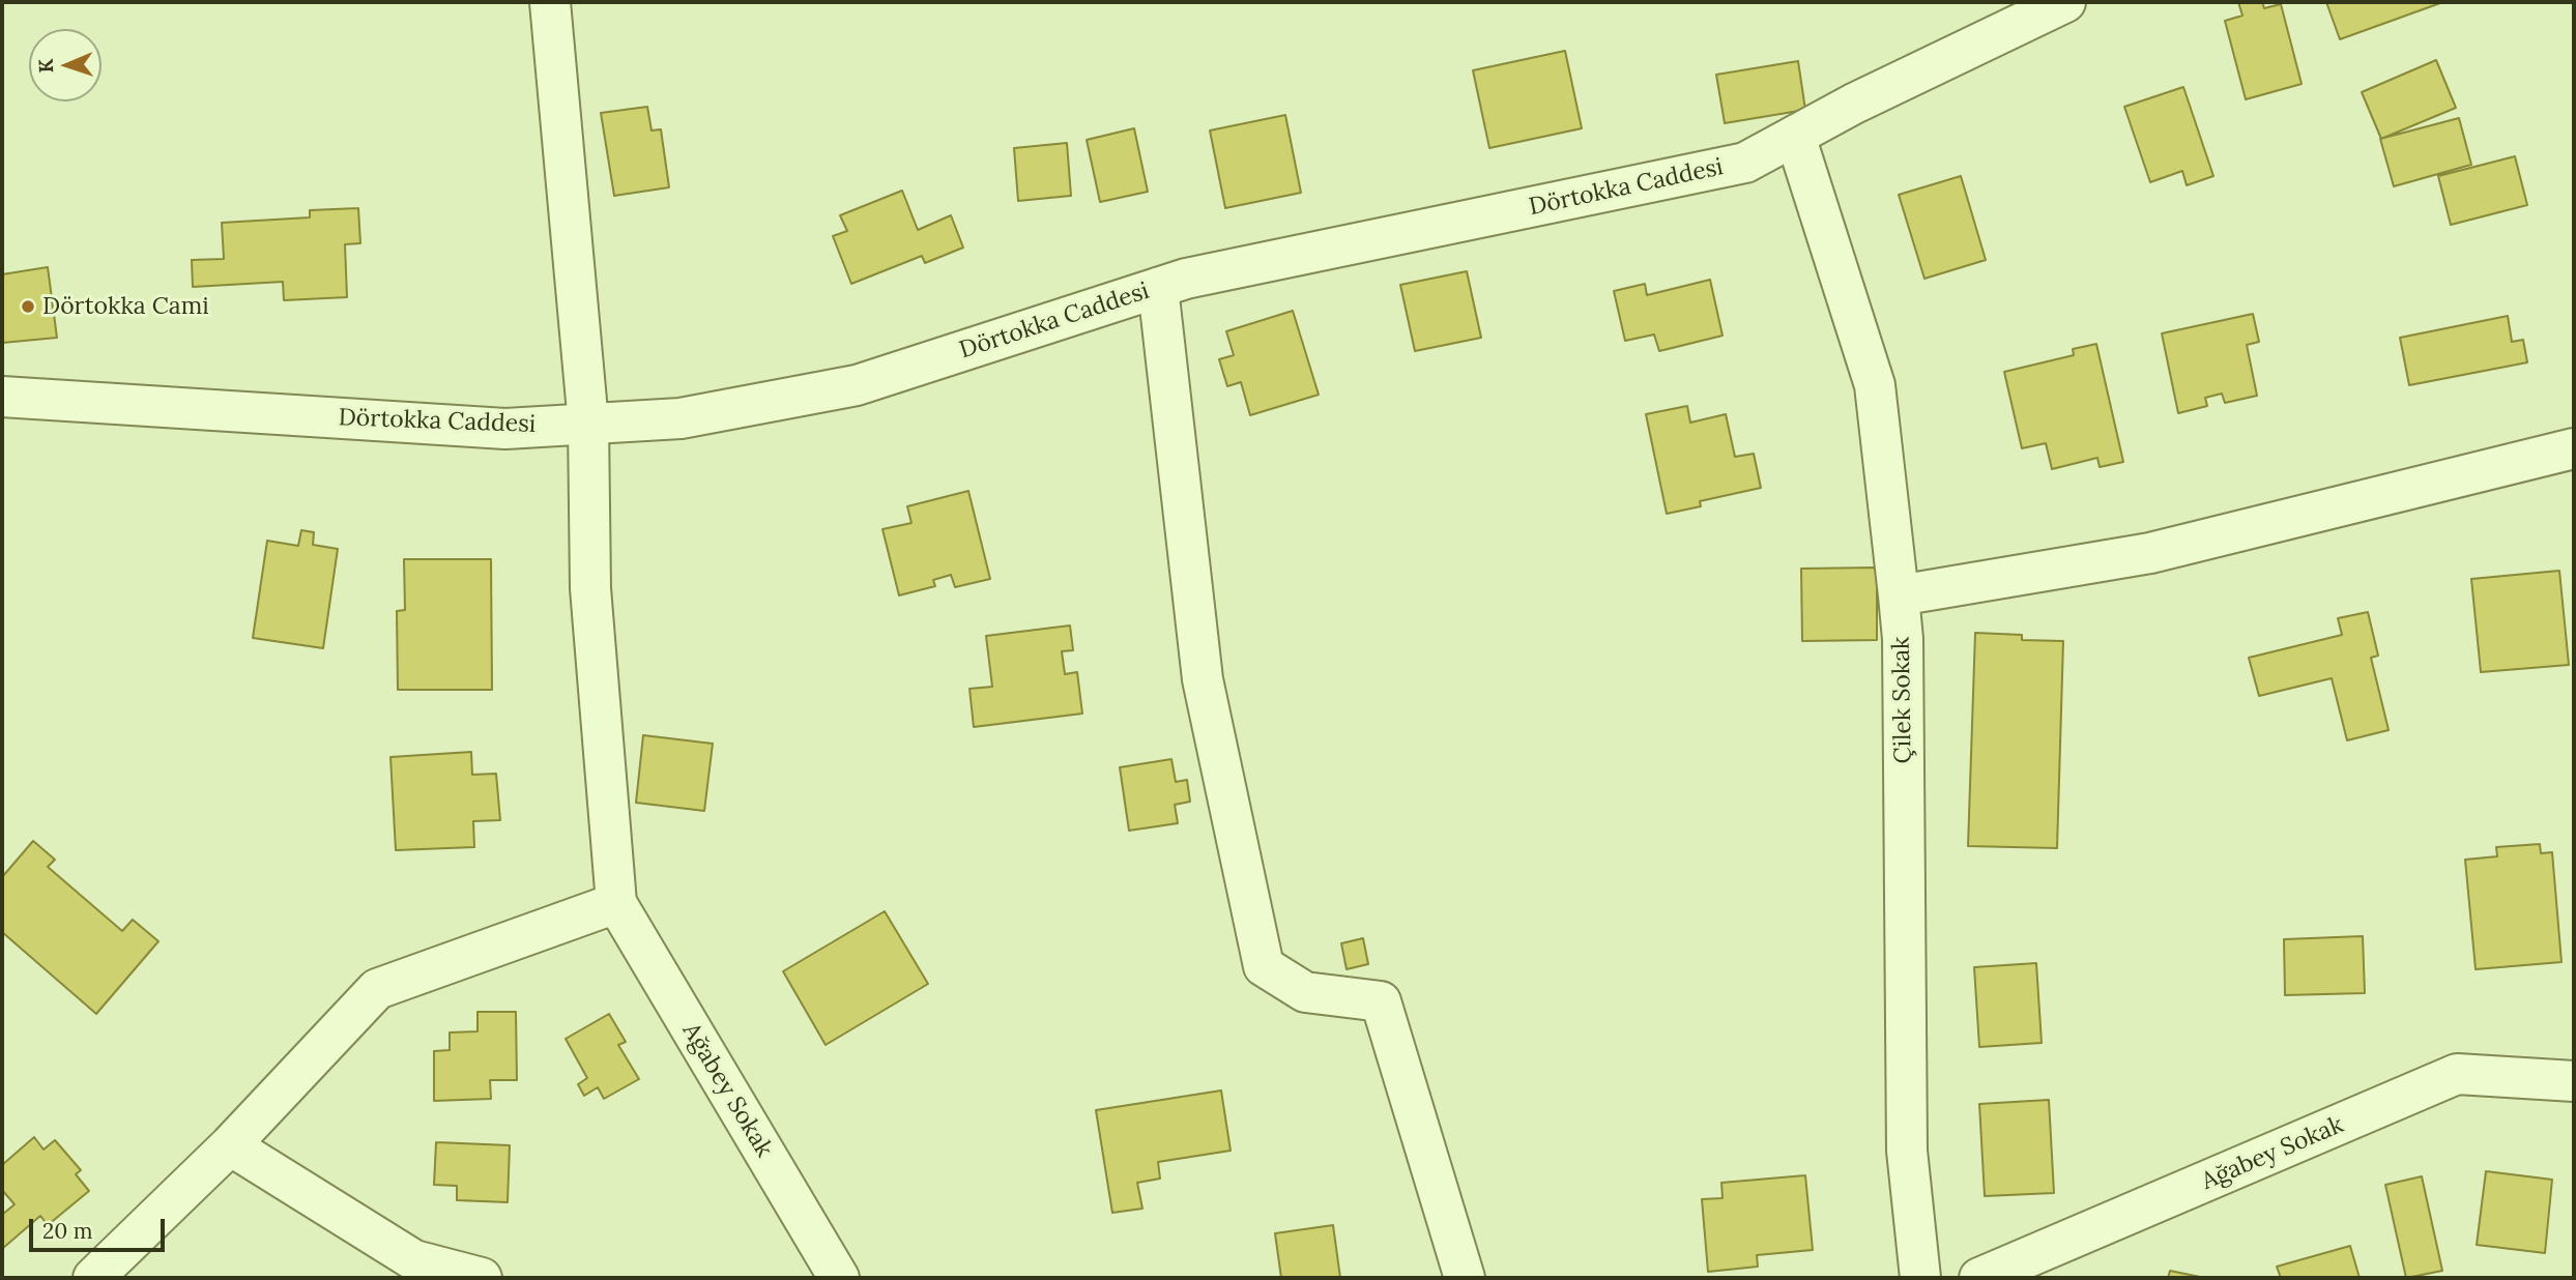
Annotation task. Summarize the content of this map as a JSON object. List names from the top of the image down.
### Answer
{
  "streets": {
    "street": ["Dörtokka Caddesi", "Çilek Sokak", "Ağabey Sokak"]
  },
  "crossings": [
    ["Dörtokka Caddesi", "Çilek Sokak"]
  ],
  "places": ["Dörtokka Cami"],
  "scale_bar": "20 m",
  "north": "left"
}
